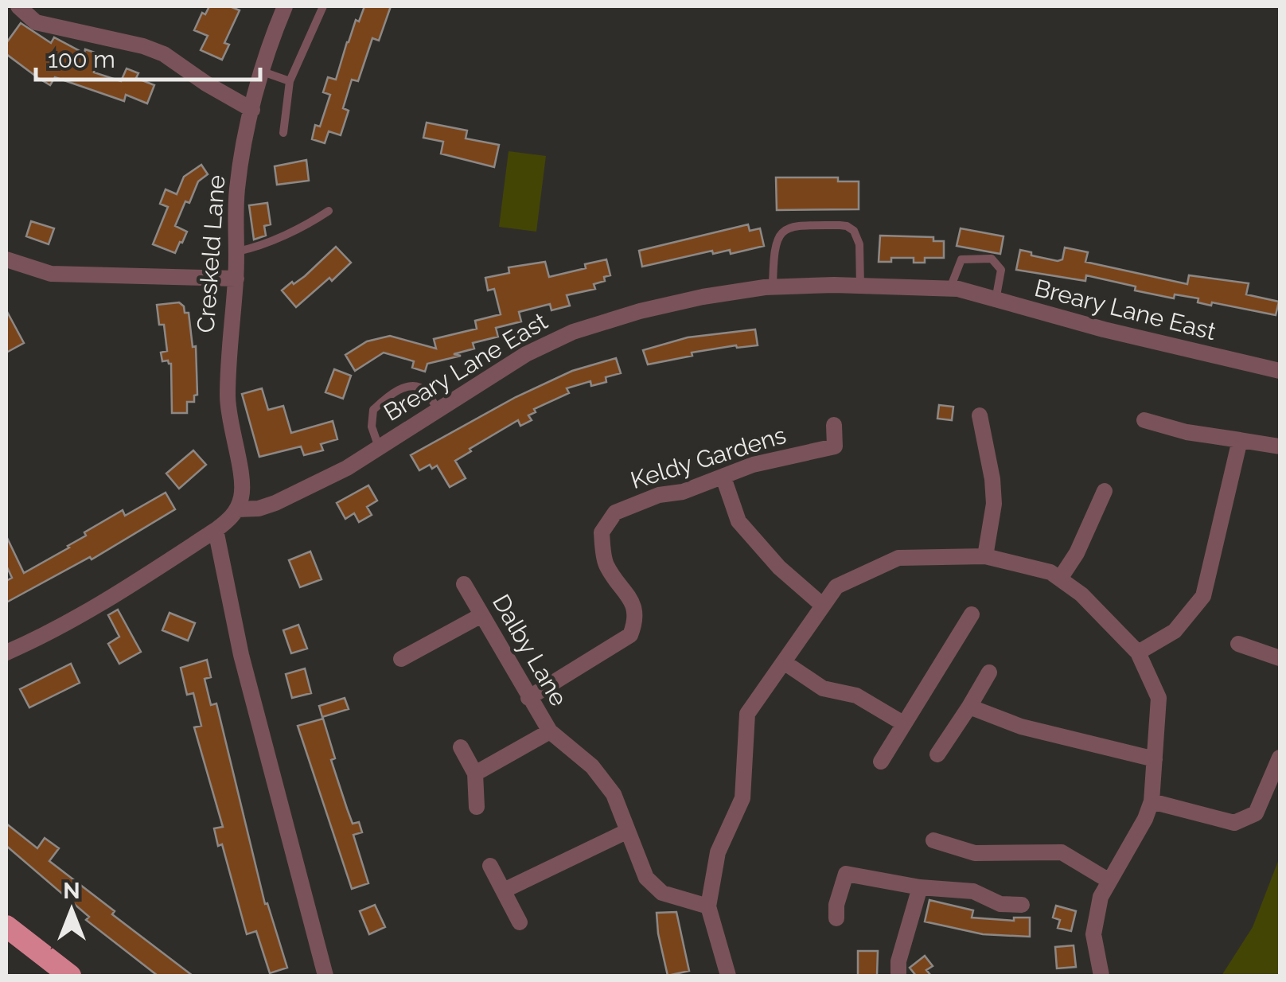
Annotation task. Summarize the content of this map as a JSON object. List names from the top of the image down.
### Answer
{
  "streets": {
    "street": [
      "Creskeld Lane",
      "Breary Lane East",
      "Keldy Gardens",
      "Dalby Lane"
    ]
  },
  "crossings": [
    ["Creskeld Lane", "Breary Lane East"],
    ["Keldy Gardens", "Dalby Lane"]
  ],
  "scale_bar": "100 m",
  "north": "top"
}
